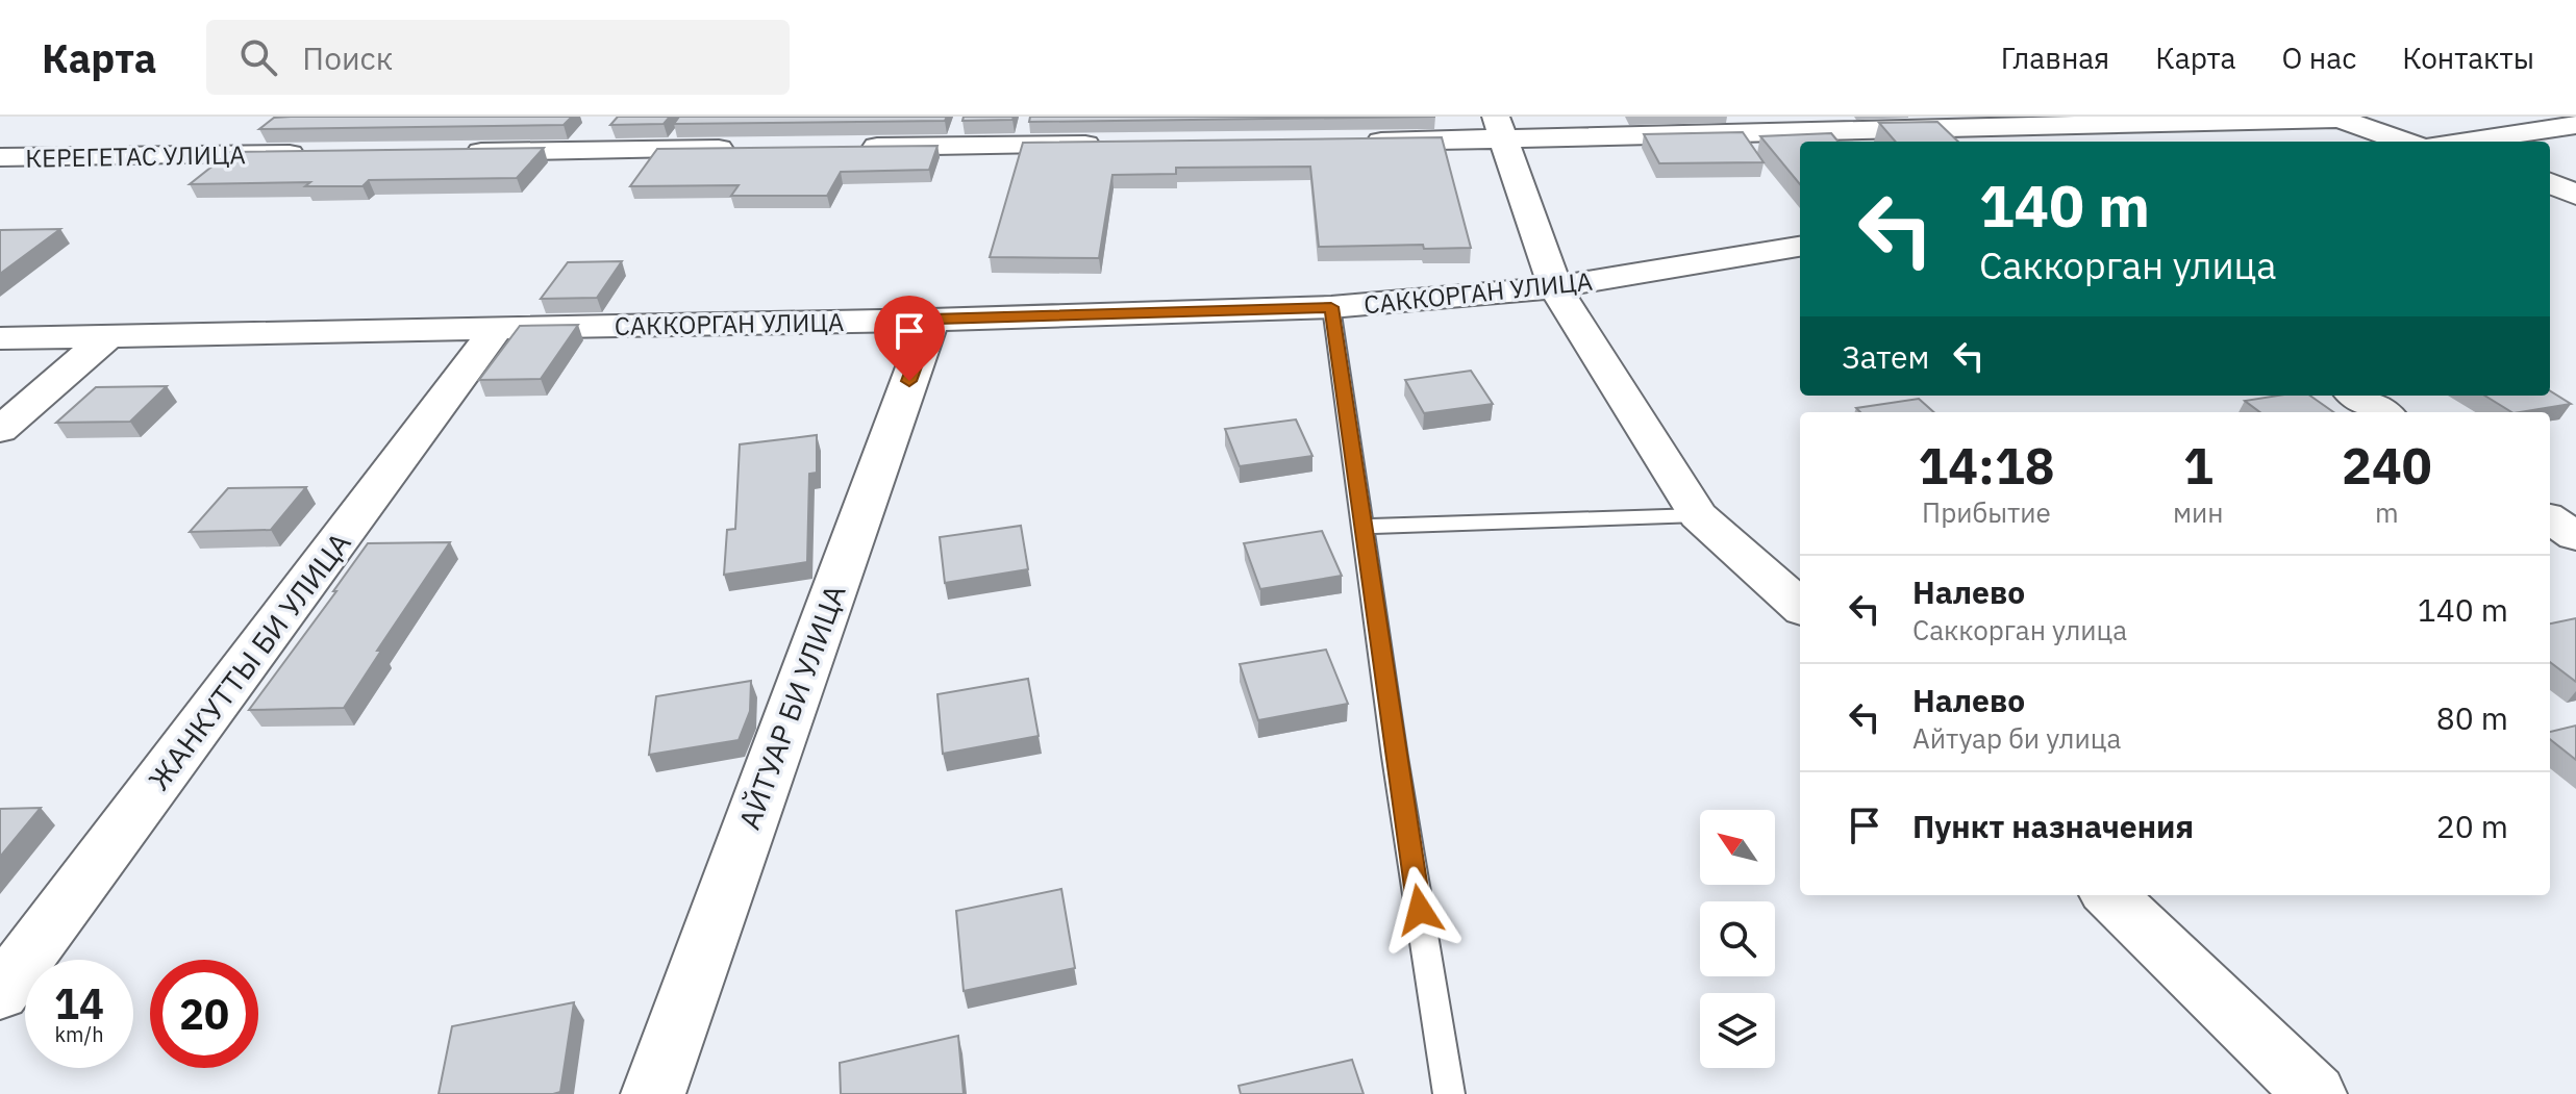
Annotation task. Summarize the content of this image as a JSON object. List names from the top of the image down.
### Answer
{
  "streets": {
    "street": [
      "КЕРЕГЕТАС УЛИЦА",
      "САККОРГАН УЛИЦА",
      "ЖАНКУТТЫ БИ УЛИЦА",
      "АЙТУАР БИ УЛИЦА"
    ]
  },
  "crossings": [
    ["САККОРГАН УЛИЦА", "ЖАНКУТТЫ БИ УЛИЦА"],
    ["САККОРГАН УЛИЦА", "АЙТУАР БИ УЛИЦА"]
  ],
  "north": "top left",
  "page": {
    "header": "Карта",
    "search": "Поиск",
    "nav": [
      "Главная",
      "Карта",
      "О нас",
      "Контакты"
    ],
    "turn": ["140 m", "Саккорган улица"],
    "then": "Затем",
    "eta": [
      "14:18",
      "Прибытие",
      "1",
      "мин",
      "240",
      "m"
    ],
    "list": [
      {
        "name": "Налево",
        "note": "Саккорган улица",
        "value": "140 m"
      },
      {
        "name": "Налево",
        "note": "Айтуар би улица",
        "value": "80 m"
      },
      {
        "name": "Пункт назначения",
        "value": "20 m"
      }
    ],
    "speed": "14 km/h",
    "limit": "20"
  }
}
